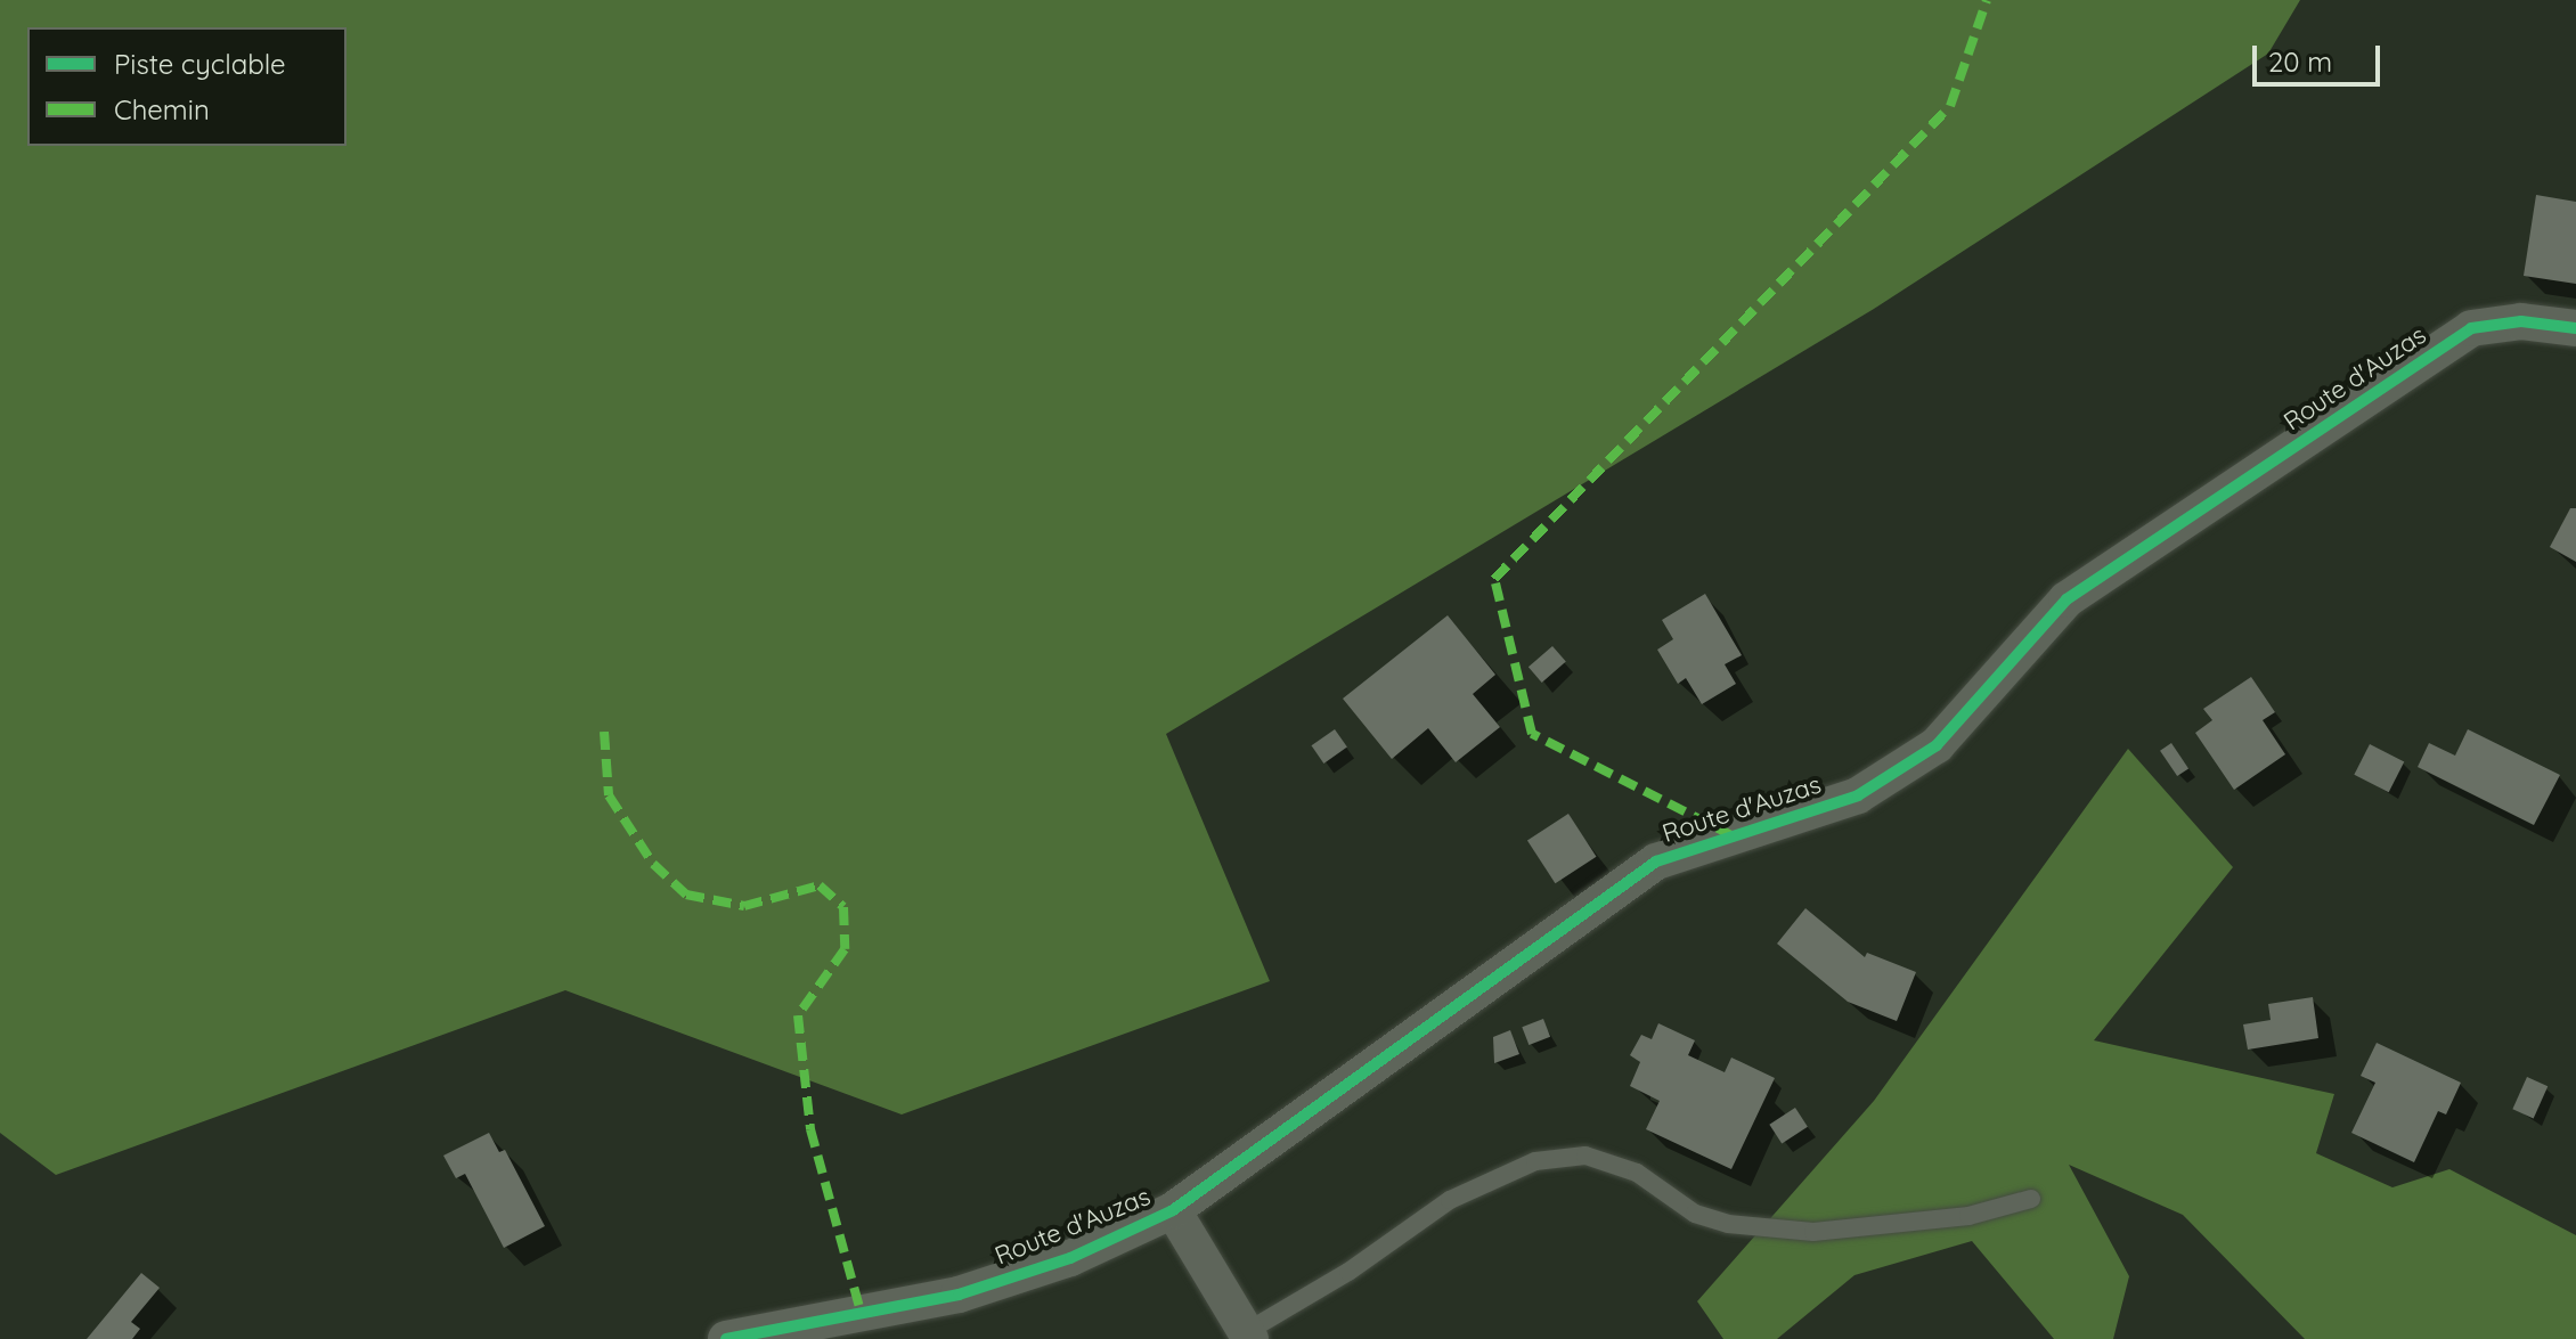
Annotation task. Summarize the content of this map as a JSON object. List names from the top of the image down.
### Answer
{
  "streets": {
    "street": ["Route d'Auzas"]
  },
  "legend": ["Piste cyclable", "Chemin"],
  "scale_bar": "20 m"
}
